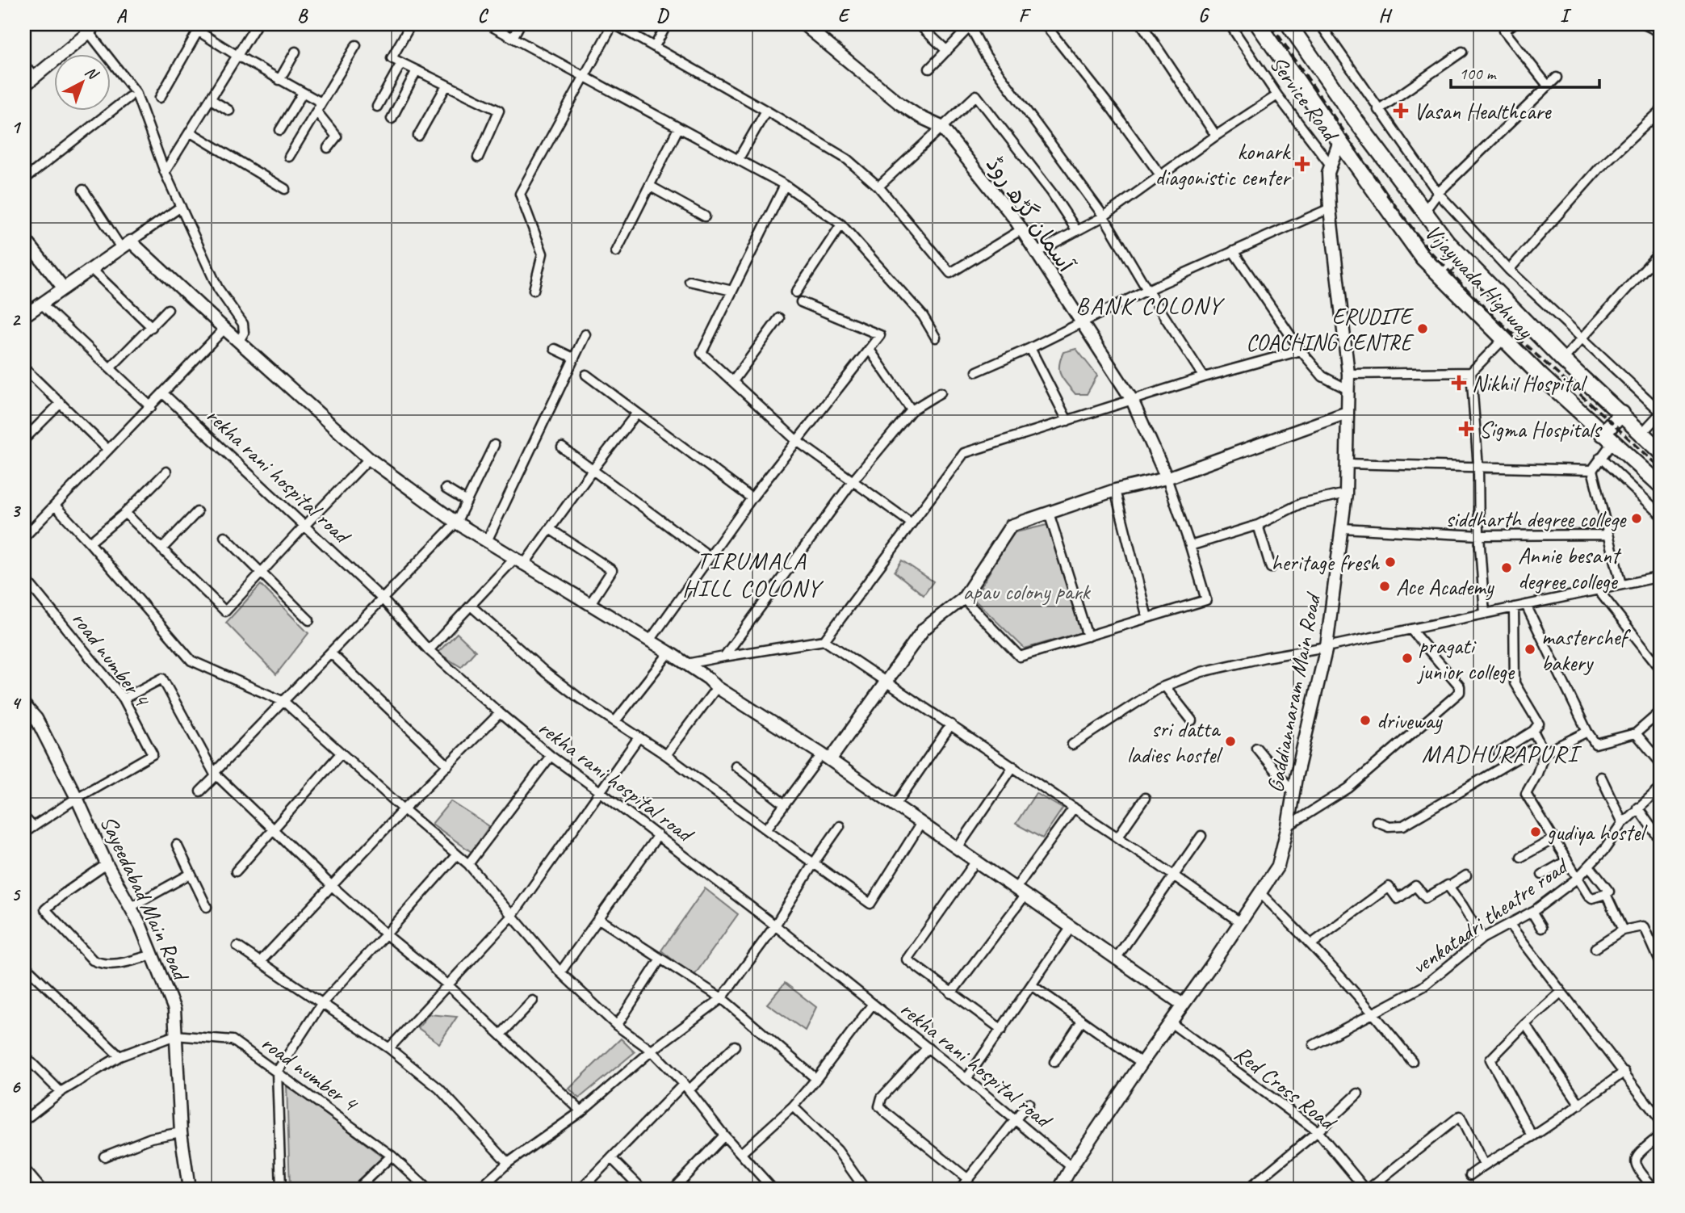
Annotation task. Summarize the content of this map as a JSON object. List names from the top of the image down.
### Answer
{
  "streets": {
    "highway": ["Vijaywada Highway"],
    "street": [
      "Service Road",
      "آسمان گڑھ روڈ",
      "rekha rani hospital road",
      "road number 4",
      "Gaddiannaram Main Road",
      "Sayeedabad Main Road",
      "venkatadri theatre road",
      "Red Cross Road"
    ]
  },
  "crossings": [
    ["Service Road", "Gaddiannaram Main Road"],
    ["Vijaywada Highway", "Gaddiannaram Main Road"],
    ["rekha rani hospital road", "Gaddiannaram Main Road"],
    ["road number 4", "Sayeedabad Main Road"],
    ["Gaddiannaram Main Road", "Red Cross Road"]
  ],
  "districts": ["BANK COLONY", "TIRUMALA HILL COLONY", "MADHURAPURI"],
  "parks": ["apau colony park"],
  "places": {
    "health": [
      "Vasan Healthcare",
      "konark diagonistic center",
      "Nikhil Hospital",
      "Sigma Hospitals"
    ],
    "other": [
      "ERUDITE COACHING CENTRE",
      "siddharth degree college",
      "heritage fresh",
      "Annie besant degree college",
      "Ace Academy",
      "masterchef bakery",
      "pragati junior college",
      "driveway",
      "sri datta ladies hostel",
      "gudiya hostel"
    ]
  },
  "scale_bar": "100 m",
  "north": "top right",
  "grid": {
    "columns": [
      "A",
      "B",
      "C",
      "D",
      "E",
      "F",
      "G",
      "H",
      "I"
    ],
    "rows": [
      "1",
      "2",
      "3",
      "4",
      "5",
      "6"
    ]
  }
}
